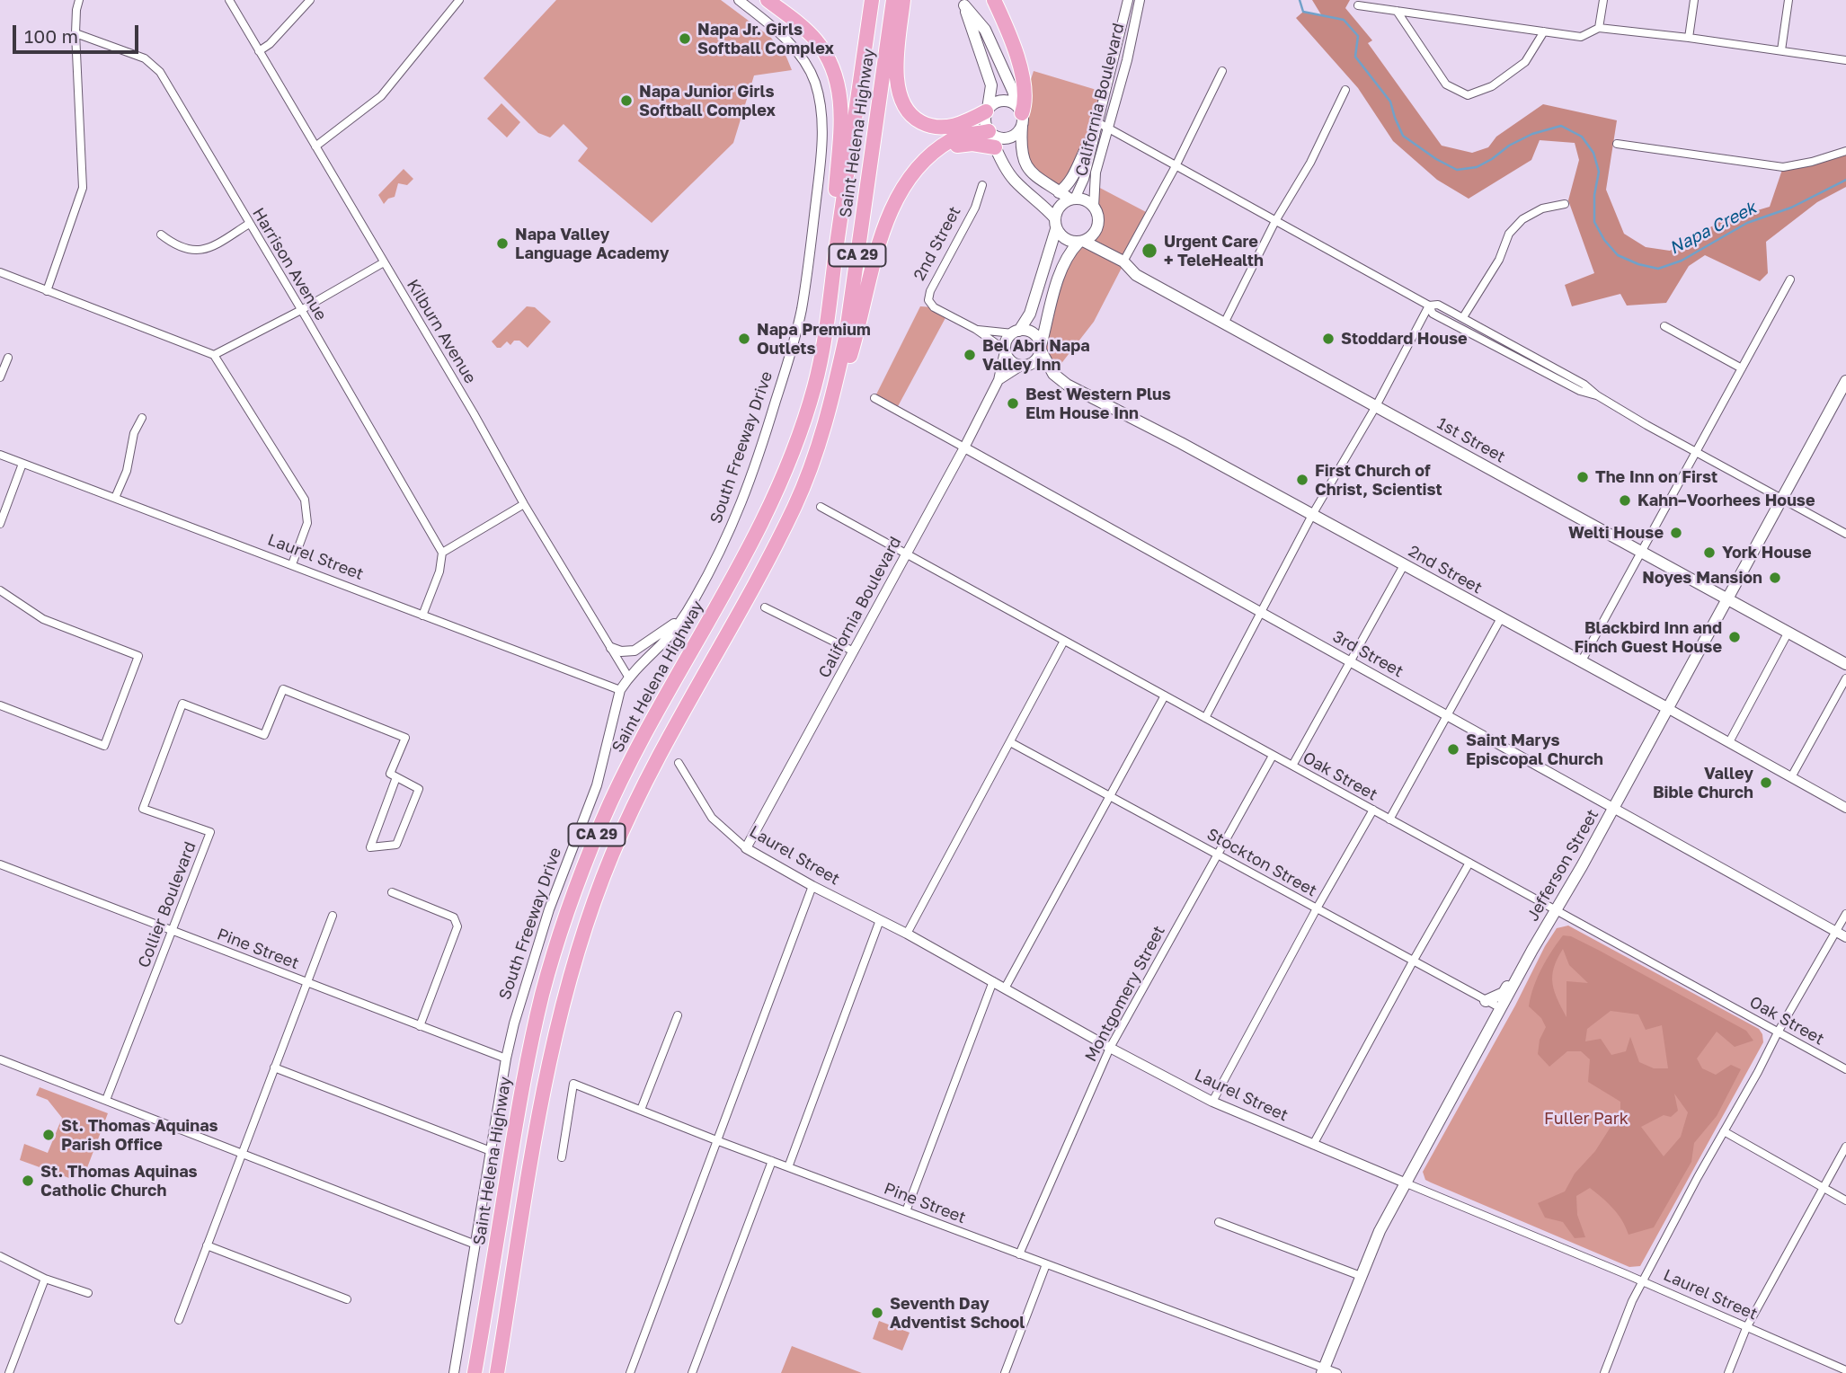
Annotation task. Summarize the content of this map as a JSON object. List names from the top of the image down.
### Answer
{
  "streets": {
    "highway": ["Saint Helena Highway", "CA 29"],
    "main road": ["2nd Street", "1st Street", "Jefferson Street"],
    "street": [
      "California Boulevard",
      "Harrison Avenue",
      "Kilburn Avenue",
      "South Freeway Drive",
      "Laurel Street",
      "3rd Street",
      "Oak Street",
      "Stockton Street",
      "Collier Boulevard",
      "Pine Street",
      "Montgomery Street"
    ]
  },
  "crossings": [
    ["California Boulevard", "2nd Street"],
    ["California Boulevard", "1st Street"],
    ["California Boulevard", "Laurel Street"],
    ["California Boulevard", "3rd Street"],
    ["California Boulevard", "Oak Street"],
    ["2nd Street", "Jefferson Street"],
    ["Kilburn Avenue", "South Freeway Drive"],
    ["1st Street", "Jefferson Street"],
    ["South Freeway Drive", "Laurel Street"],
    ["South Freeway Drive", "Pine Street"],
    ["Laurel Street", "Jefferson Street"],
    ["Laurel Street", "Montgomery Street"],
    ["3rd Street", "Jefferson Street"],
    ["Oak Street", "Jefferson Street"],
    ["Oak Street", "Montgomery Street"],
    ["Stockton Street", "Jefferson Street"],
    ["Stockton Street", "Montgomery Street"],
    ["Jefferson Street", "Pine Street"],
    ["Collier Boulevard", "Pine Street"],
    ["Pine Street", "Montgomery Street"]
  ],
  "water": ["Napa Creek"],
  "parks": ["Fuller Park"],
  "places": [
    "Napa Jr. Girls Softball Complex",
    "Napa Junior Girls Softball Complex",
    "Napa Valley Language Academy",
    "Urgent Care + TeleHealth",
    "Napa Premium Outlets",
    "Stoddard House",
    "Bel Abri Napa Valley Inn",
    "Best Western Plus Elm House Inn",
    "The Inn on First",
    "First Church of Christ, Scientist",
    "Kahn–Voorhees House",
    "Welti House",
    "York House",
    "Noyes Mansion",
    "Blackbird Inn and Finch Guest House",
    "Saint Marys Episcopal Church",
    "Valley Bible Church",
    "St. Thomas Aquinas Parish Office",
    "St. Thomas Aquinas Catholic Church",
    "Seventh Day Adventist School"
  ],
  "scale_bar": "100 m"
}
